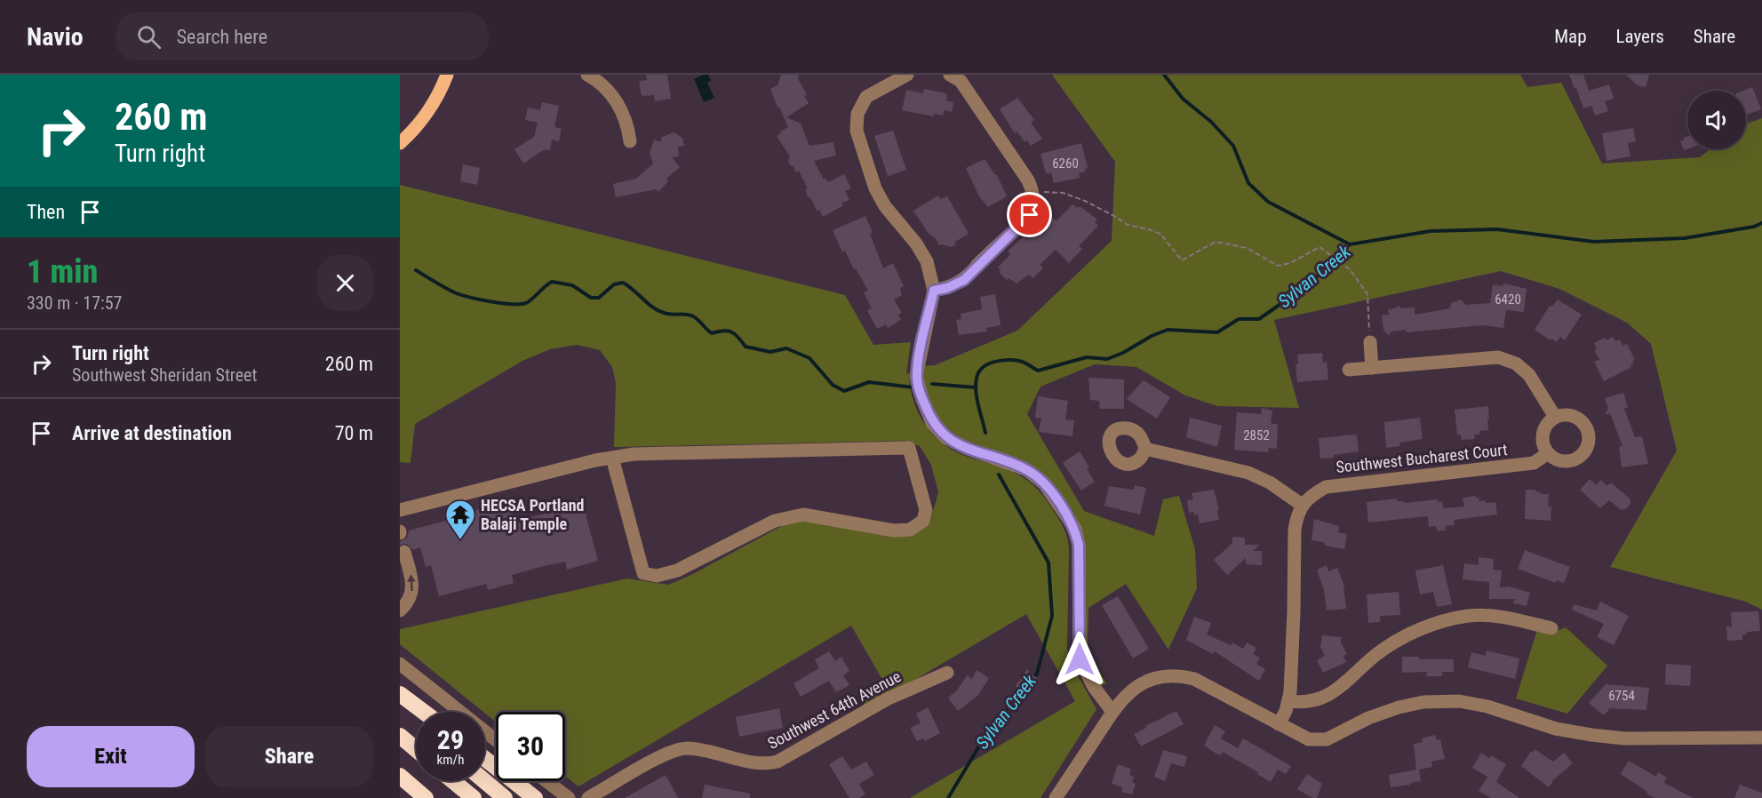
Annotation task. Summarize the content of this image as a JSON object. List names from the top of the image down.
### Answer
{
  "streets": {
    "street": ["Southwest Bucharest Court", "Southwest 64th Avenue"]
  },
  "water": ["Sylvan Creek"],
  "places": {
    "temple": ["HECSA Portland Balaji Temple"]
  },
  "house_numbers": [
    "6260",
    "6420",
    "2852",
    "6754"
  ],
  "page": {
    "header": "Navio",
    "search": "Search here",
    "nav": ["Map", "Layers", "Share"],
    "turn": ["260 m", "Turn right"],
    "then": "Then",
    "heading": ["1 min", "330 m · 17:57"],
    "list": [
      {
        "name": "Turn right",
        "note": "Southwest Sheridan Street",
        "value": "260 m"
      },
      {
        "name": "Arrive at destination",
        "value": "70 m"
      }
    ],
    "speed": "29 km/h",
    "limit": "30",
    "buttons": ["Exit", "Share"]
  }
}
